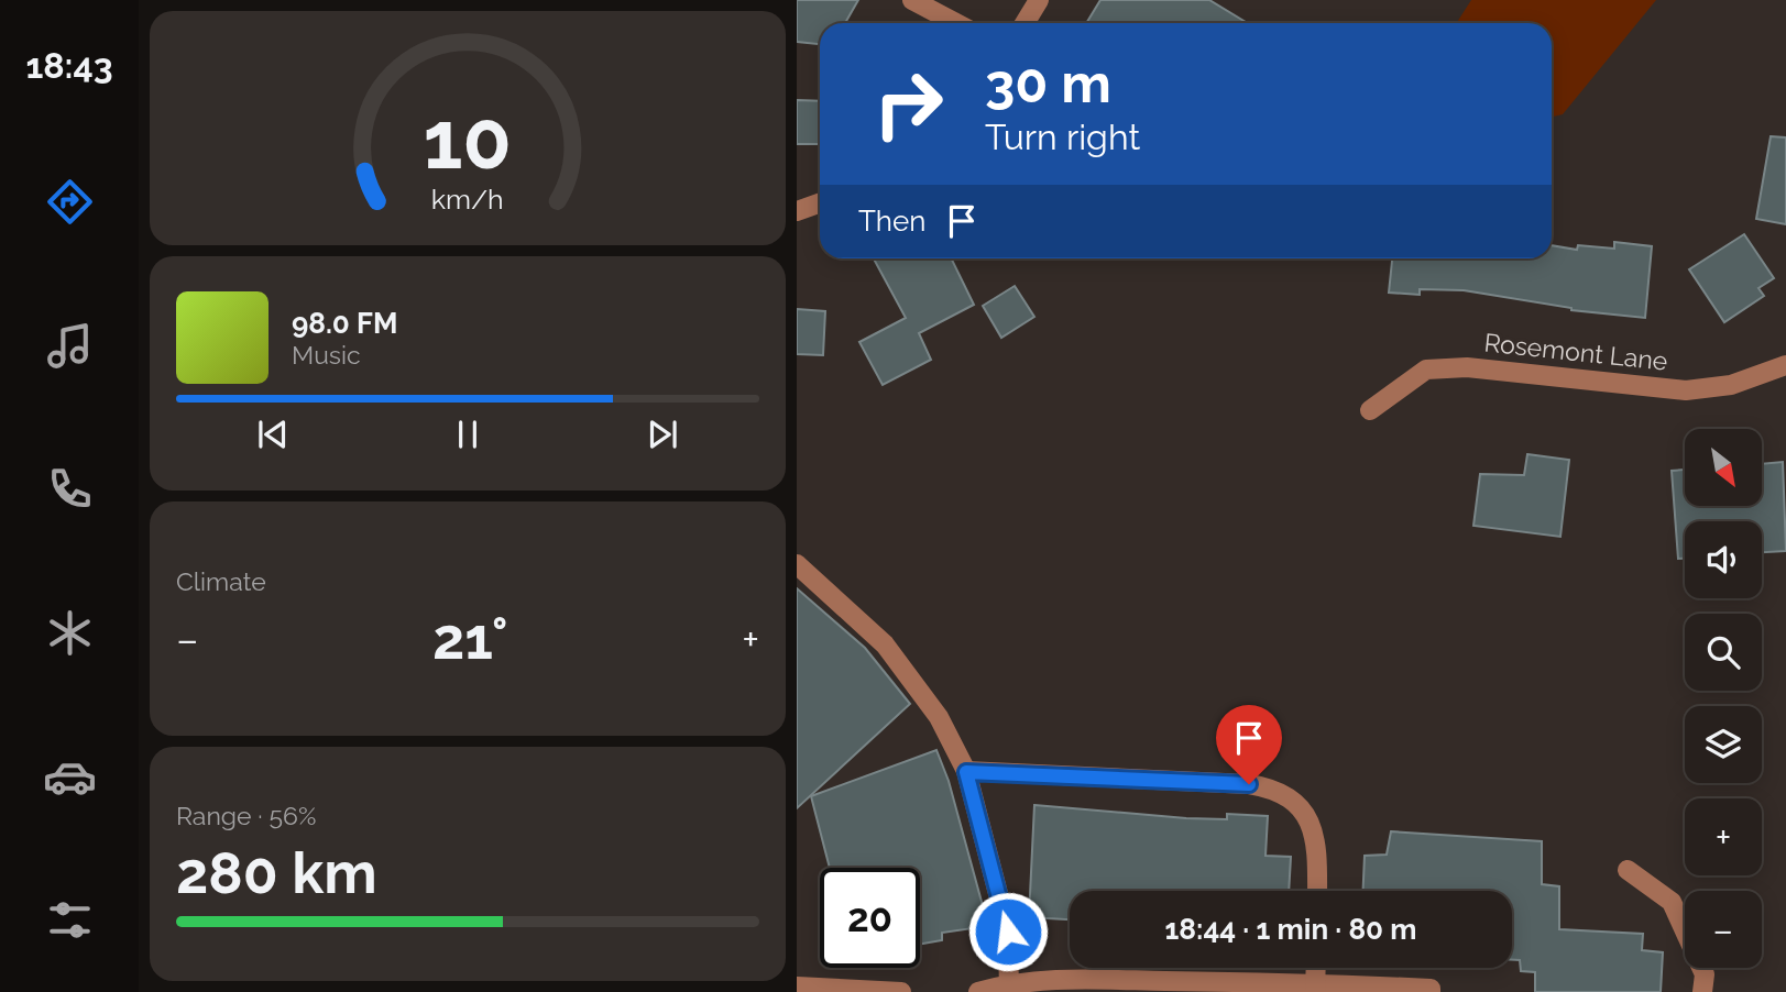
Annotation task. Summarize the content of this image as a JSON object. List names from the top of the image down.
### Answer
{
  "streets": {
    "street": ["Rosemont Lane"]
  },
  "north": "bottom right",
  "page": {
    "tabs": "18:43",
    "turn": ["30 m", "Turn right"],
    "then": "Then",
    "song": ["98.0 FM", "Music"],
    "map_buttons": ["+", "−"],
    "tile": [
      "Climate",
      ["Range · 56%", "280 km"]
    ],
    "heat": ["−", "21°", "+"],
    "limit": "20",
    "trip": "18:44 · 1 min · 80 m",
    "gauge": ["10", "km/h"]
  }
}
